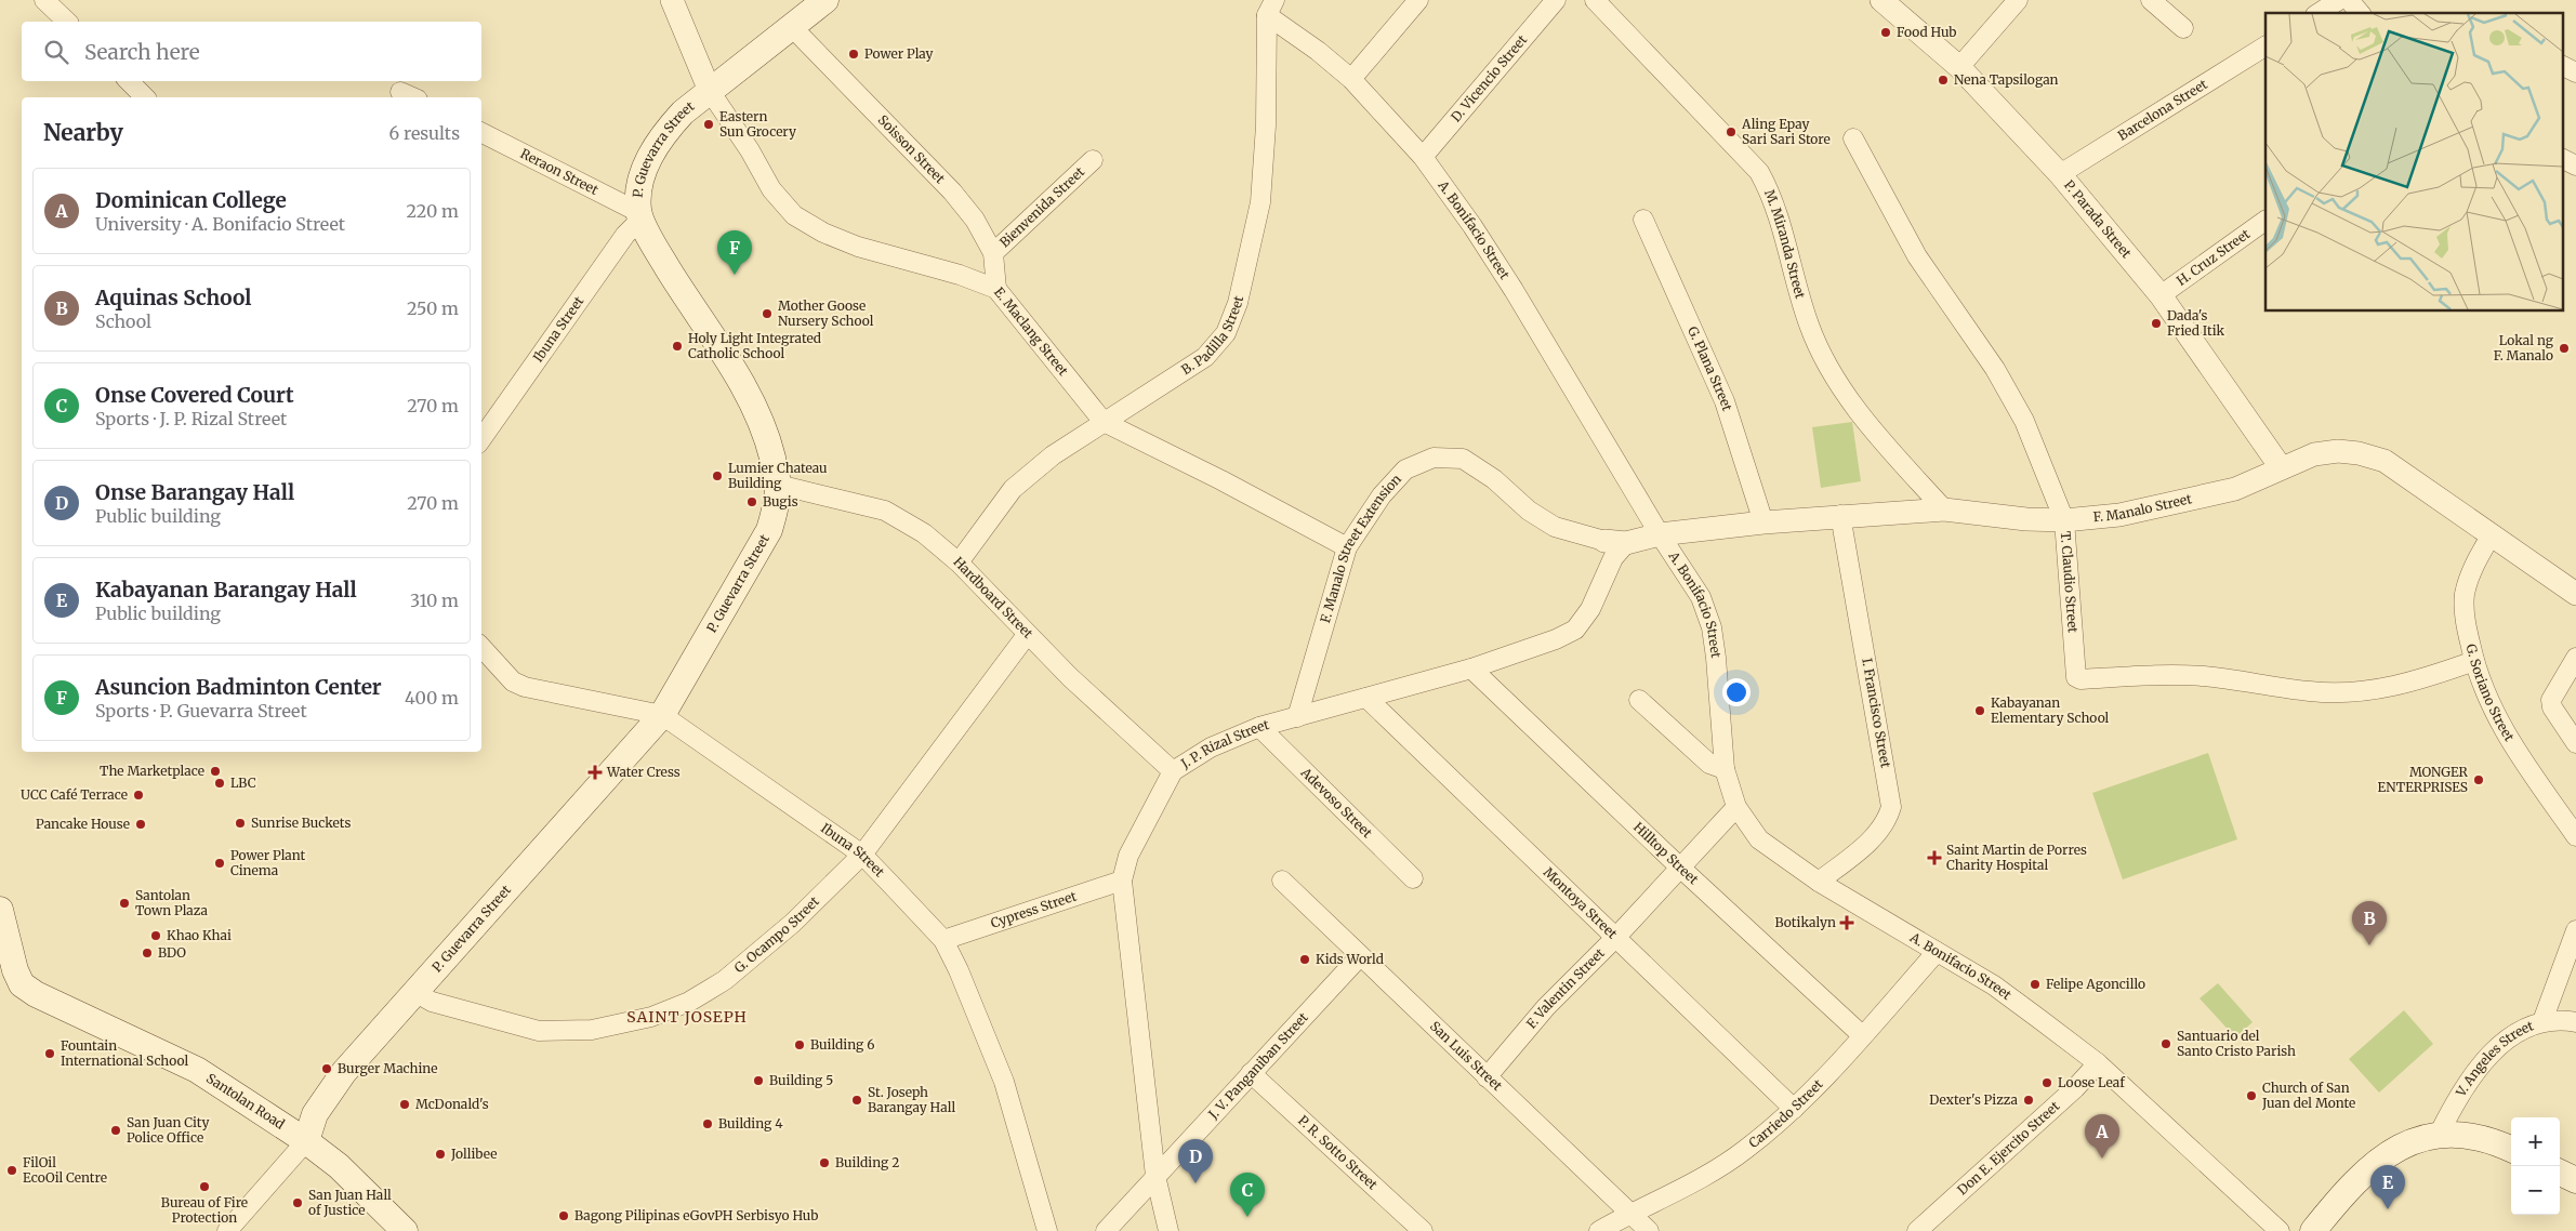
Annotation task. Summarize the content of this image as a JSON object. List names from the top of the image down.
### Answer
{
  "streets": {
    "main road": ["P. Guevarra Street", "Santolan Road"],
    "street": [
      "D. Vicencio Street",
      "Barcelona Street",
      "Soisson Street",
      "Reraon Street",
      "Bienvenida Street",
      "P. Parada Street",
      "A. Bonifacio Street",
      "M. Miranda Street",
      "H. Cruz Street",
      "Ibuna Street",
      "B. Padilla Street",
      "E. Maclang Street",
      "G. Plana Street",
      "F. Manalo Street",
      "F. Manalo Street Extension",
      "T. Claudio Street",
      "Hardboard Street",
      "G. Soriano Street",
      "I. Francisco Street",
      "J. P. Rizal Street",
      "Adevoso Street",
      "Hilltop Street",
      "Montoya Street",
      "Cypress Street",
      "G. Ocampo Street",
      "F. Valentin Street",
      "San Luis Street",
      "V. Angeles Street",
      "J. V. Panganiban Street",
      "Carriedo Street",
      "Don E. Ejercito Street",
      "P. R. Sotto Street"
    ]
  },
  "crossings": [
    ["D. Vicencio Street", "A. Bonifacio Street"],
    ["Barcelona Street", "P. Parada Street"],
    ["Soisson Street", "P. Guevarra Street"],
    ["Soisson Street", "Bienvenida Street"],
    ["Soisson Street", "E. Maclang Street"],
    ["P. Guevarra Street", "Reraon Street"],
    ["P. Guevarra Street", "Ibuna Street"],
    ["P. Guevarra Street", "E. Maclang Street"],
    ["P. Guevarra Street", "Hardboard Street"],
    ["P. Guevarra Street", "G. Ocampo Street"],
    ["P. Guevarra Street", "Santolan Road"],
    ["Reraon Street", "Ibuna Street"],
    ["P. Parada Street", "H. Cruz Street"],
    ["P. Parada Street", "F. Manalo Street"],
    ["A. Bonifacio Street", "B. Padilla Street"],
    ["A. Bonifacio Street", "F. Manalo Street"],
    ["A. Bonifacio Street", "I. Francisco Street"],
    ["A. Bonifacio Street", "F. Valentin Street"],
    ["A. Bonifacio Street", "Carriedo Street"],
    ["A. Bonifacio Street", "Don E. Ejercito Street"],
    ["M. Miranda Street", "F. Manalo Street"],
    ["Ibuna Street", "Cypress Street"],
    ["Ibuna Street", "G. Ocampo Street"],
    ["B. Padilla Street", "E. Maclang Street"],
    ["B. Padilla Street", "Hardboard Street"],
    ["E. Maclang Street", "F. Manalo Street Extension"],
    ["G. Plana Street", "F. Manalo Street"],
    ["F. Manalo Street", "T. Claudio Street"],
    ["F. Manalo Street", "G. Soriano Street"],
    ["F. Manalo Street", "I. Francisco Street"],
    ["F. Manalo Street Extension", "J. P. Rizal Street"],
    ["T. Claudio Street", "G. Soriano Street"],
    ["Hardboard Street", "J. P. Rizal Street"],
    ["Hardboard Street", "G. Ocampo Street"],
    ["J. P. Rizal Street", "Adevoso Street"],
    ["J. P. Rizal Street", "Hilltop Street"],
    ["J. P. Rizal Street", "Montoya Street"],
    ["J. P. Rizal Street", "Cypress Street"],
    ["J. P. Rizal Street", "J. V. Panganiban Street"],
    ["Hilltop Street", "F. Valentin Street"],
    ["Hilltop Street", "Carriedo Street"],
    ["Montoya Street", "F. Valentin Street"],
    ["Montoya Street", "Carriedo Street"],
    ["F. Valentin Street", "San Luis Street"],
    ["San Luis Street", "J. V. Panganiban Street"],
    ["San Luis Street", "Carriedo Street"],
    ["J. V. Panganiban Street", "P. R. Sotto Street"]
  ],
  "districts": ["SAINT JOSEPH"],
  "places": {
    "other": [
      "Food Hub",
      "Power Play",
      "Nena Tapsilogan",
      "Eastern Sun Grocery",
      "Aling Epay Sari Sari Store",
      "Mother Goose Nursery School",
      "Dada's Fried Itik",
      "Holy Light Integrated Catholic School",
      "Lokal ng F. Manalo",
      "Lumier Chateau Building",
      "Bugis",
      "Kabayanan Elementary School",
      "The Marketplace",
      "MONGER ENTERPRISES",
      "LBC",
      "UCC Café Terrace",
      "Sunrise Buckets",
      "Pancake House",
      "Power Plant Cinema",
      "Santolan Town Plaza",
      "Khao Khai",
      "BDO",
      "Kids World",
      "Felipe Agoncillo",
      "Santuario del Santo Cristo Parish",
      "Building 6",
      "Fountain International School",
      "Burger Machine",
      "Building 5",
      "Loose Leaf",
      "Church of San Juan del Monte",
      "St. Joseph Barangay Hall",
      "Dexter's Pizza",
      "McDonald's",
      "Building 4",
      "San Juan City Police Office",
      "Jollibee",
      "Building 2",
      "FilOil EcoOil Centre",
      "Bureau of Fire Protection",
      "San Juan Hall of Justice",
      "Bagong Pilipinas eGovPH Serbisyo Hub"
    ],
    "health": ["Water Cress", "Saint Martin de Porres Charity Hospital", "Botikalyn"]
  },
  "page": {
    "search": "Search here",
    "heading": ["Nearby", "6 results"],
    "list": [
      {
        "mark": "A",
        "name": "Dominican College",
        "note": "University · A. Bonifacio Street",
        "value": "220 m"
      },
      {
        "mark": "B",
        "name": "Aquinas School",
        "note": "School",
        "value": "250 m"
      },
      {
        "mark": "C",
        "name": "Onse Covered Court",
        "note": "Sports · J. P. Rizal Street",
        "value": "270 m"
      },
      {
        "mark": "D",
        "name": "Onse Barangay Hall",
        "note": "Public building",
        "value": "270 m"
      },
      {
        "mark": "E",
        "name": "Kabayanan Barangay Hall",
        "note": "Public building",
        "value": "310 m"
      },
      {
        "mark": "F",
        "name": "Asuncion Badminton Center",
        "note": "Sports · P. Guevarra Street",
        "value": "400 m"
      }
    ],
    "pins": [
      "F",
      "B",
      "A",
      "D",
      "E",
      "C"
    ],
    "map_buttons": ["+", "−"]
  }
}
